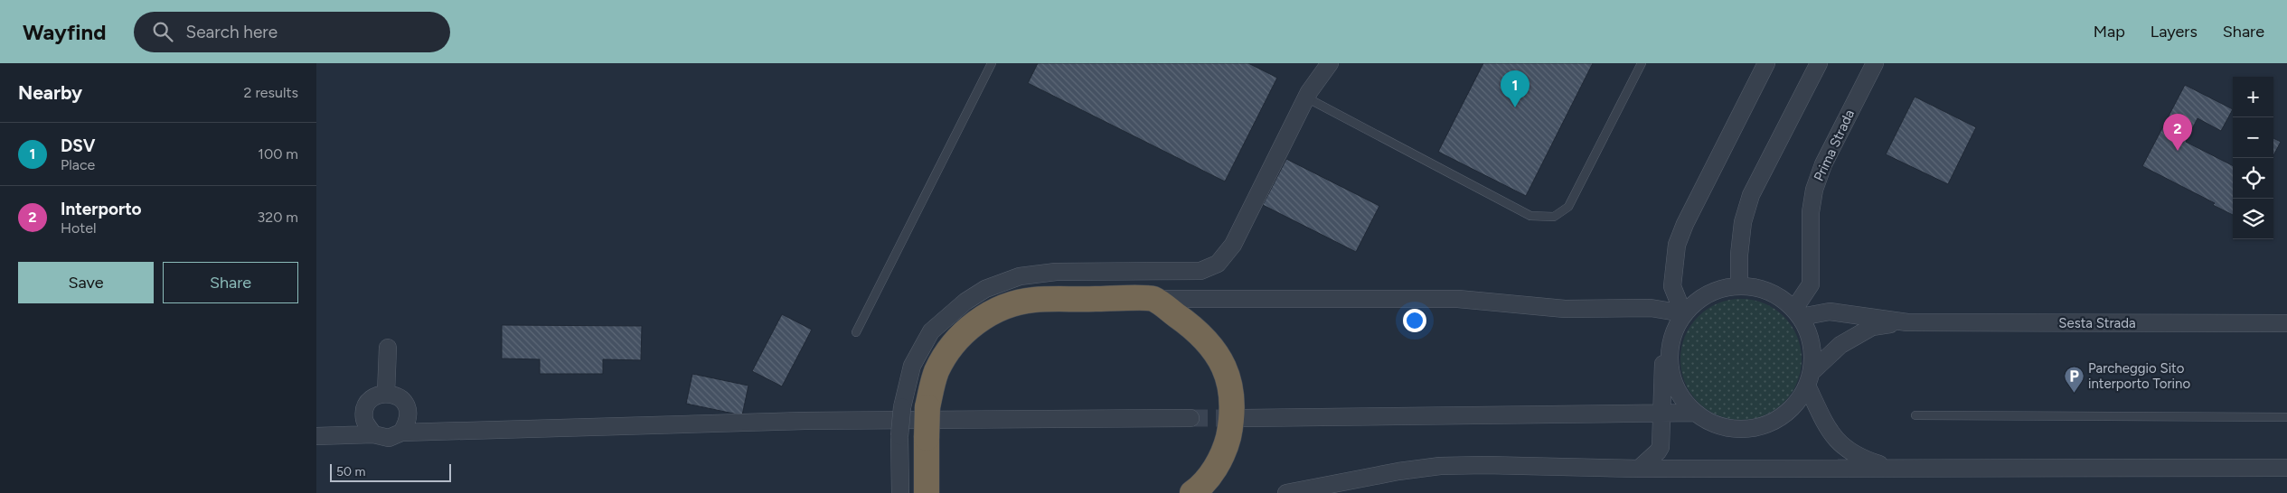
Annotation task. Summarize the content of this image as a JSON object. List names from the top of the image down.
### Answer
{
  "streets": {
    "street": ["Prima Strada", "Sesta Strada"]
  },
  "crossings": [
    ["Prima Strada", "Sesta Strada"]
  ],
  "places": {
    "parking": ["Parcheggio Sito interporto Torino"]
  },
  "scale_bar": "50 m",
  "page": {
    "header": "Wayfind",
    "search": "Search here",
    "nav": ["Map", "Layers", "Share"],
    "heading": ["Nearby", "2 results"],
    "pins": ["1", "2"],
    "map_buttons": ["+", "−"],
    "list": [
      {
        "mark": "1",
        "name": "DSV",
        "note": "Place",
        "value": "100 m"
      },
      {
        "mark": "2",
        "name": "Interporto",
        "note": "Hotel",
        "value": "320 m"
      }
    ],
    "buttons": ["Save", "Share"],
    "scale": "50 m"
  }
}
